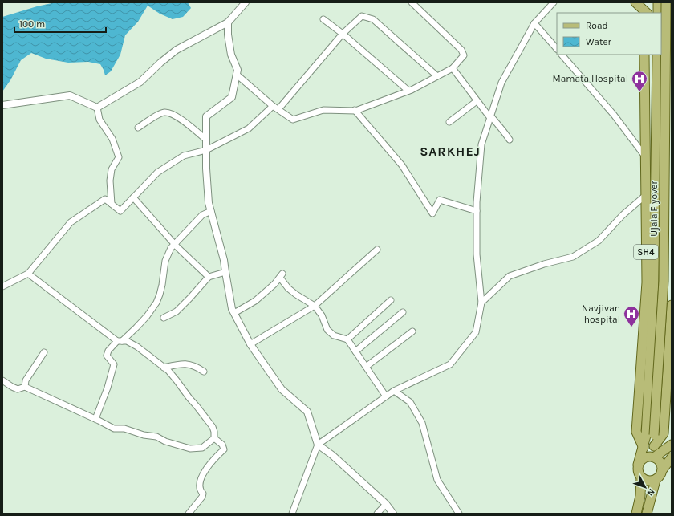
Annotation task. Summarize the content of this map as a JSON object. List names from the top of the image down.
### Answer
{
  "streets": {
    "main road": ["Ujala Flyover", "SH4"]
  },
  "districts": ["SARKHEJ"],
  "places": {
    "hospital": ["Mamata Hospital", "Navjivan hospital"]
  },
  "legend": ["Road", "Water"],
  "scale_bar": "100 m",
  "north": "bottom right"
}
